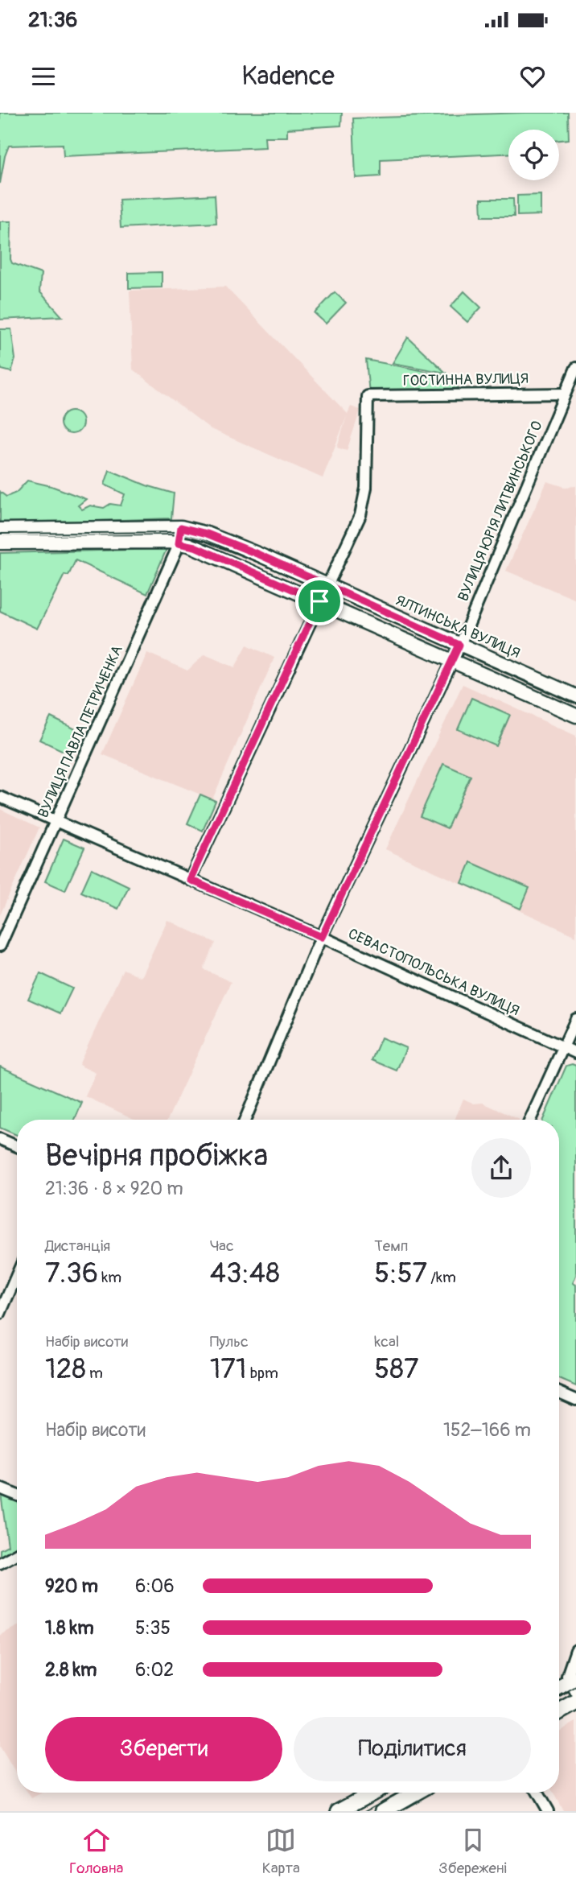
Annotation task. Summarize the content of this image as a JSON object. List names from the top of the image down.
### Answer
{
  "streets": {
    "street": [
      "ГОСТИННА ВУЛИЦЯ",
      "ВУЛИЦЯ ЮРІЯ ЛИТВИНСЬКОГО",
      "ЯЛТИНСЬКА ВУЛИЦЯ",
      "ВУЛИЦЯ ПАВЛА ПЕТРИЧЕНКА",
      "СЕВАСТОПОЛЬСЬКА ВУЛИЦЯ"
    ]
  },
  "crossings": [
    ["ГОСТИННА ВУЛИЦЯ", "ВУЛИЦЯ ЮРІЯ ЛИТВИНСЬКОГО"],
    ["ГОСТИННА ВУЛИЦЯ", "ЯЛТИНСЬКА ВУЛИЦЯ"],
    ["ВУЛИЦЯ ЮРІЯ ЛИТВИНСЬКОГО", "ЯЛТИНСЬКА ВУЛИЦЯ"],
    ["ВУЛИЦЯ ЮРІЯ ЛИТВИНСЬКОГО", "СЕВАСТОПОЛЬСЬКА ВУЛИЦЯ"],
    ["ЯЛТИНСЬКА ВУЛИЦЯ", "ВУЛИЦЯ ПАВЛА ПЕТРИЧЕНКА"],
    ["ВУЛИЦЯ ПАВЛА ПЕТРИЧЕНКА", "СЕВАСТОПОЛЬСЬКА ВУЛИЦЯ"]
  ],
  "page": {
    "status": "21:36",
    "header": "Kadence",
    "heading": ["Вечірня пробіжка", "21:36 · 8 × 920 m"],
    "stats": [
      ["Дистанція", "7.36 km"],
      ["Час", "43:48"],
      ["Темп", "5:57 /km"],
      ["Набір висоти", "128 m"],
      ["Пульс", "171 bpm"],
      ["kcal", "587"]
    ],
    "chart": ["Набір висоти", "152–166 m"],
    "list": [
      {
        "name": "920 m",
        "note": "6:06"
      },
      {
        "name": "1.8 km",
        "note": "5:35"
      },
      {
        "name": "2.8 km",
        "note": "6:02"
      }
    ],
    "buttons": ["Зберегти", "Поділитися"],
    "tabs": ["Головна", "Карта", "Збережені"]
  }
}
